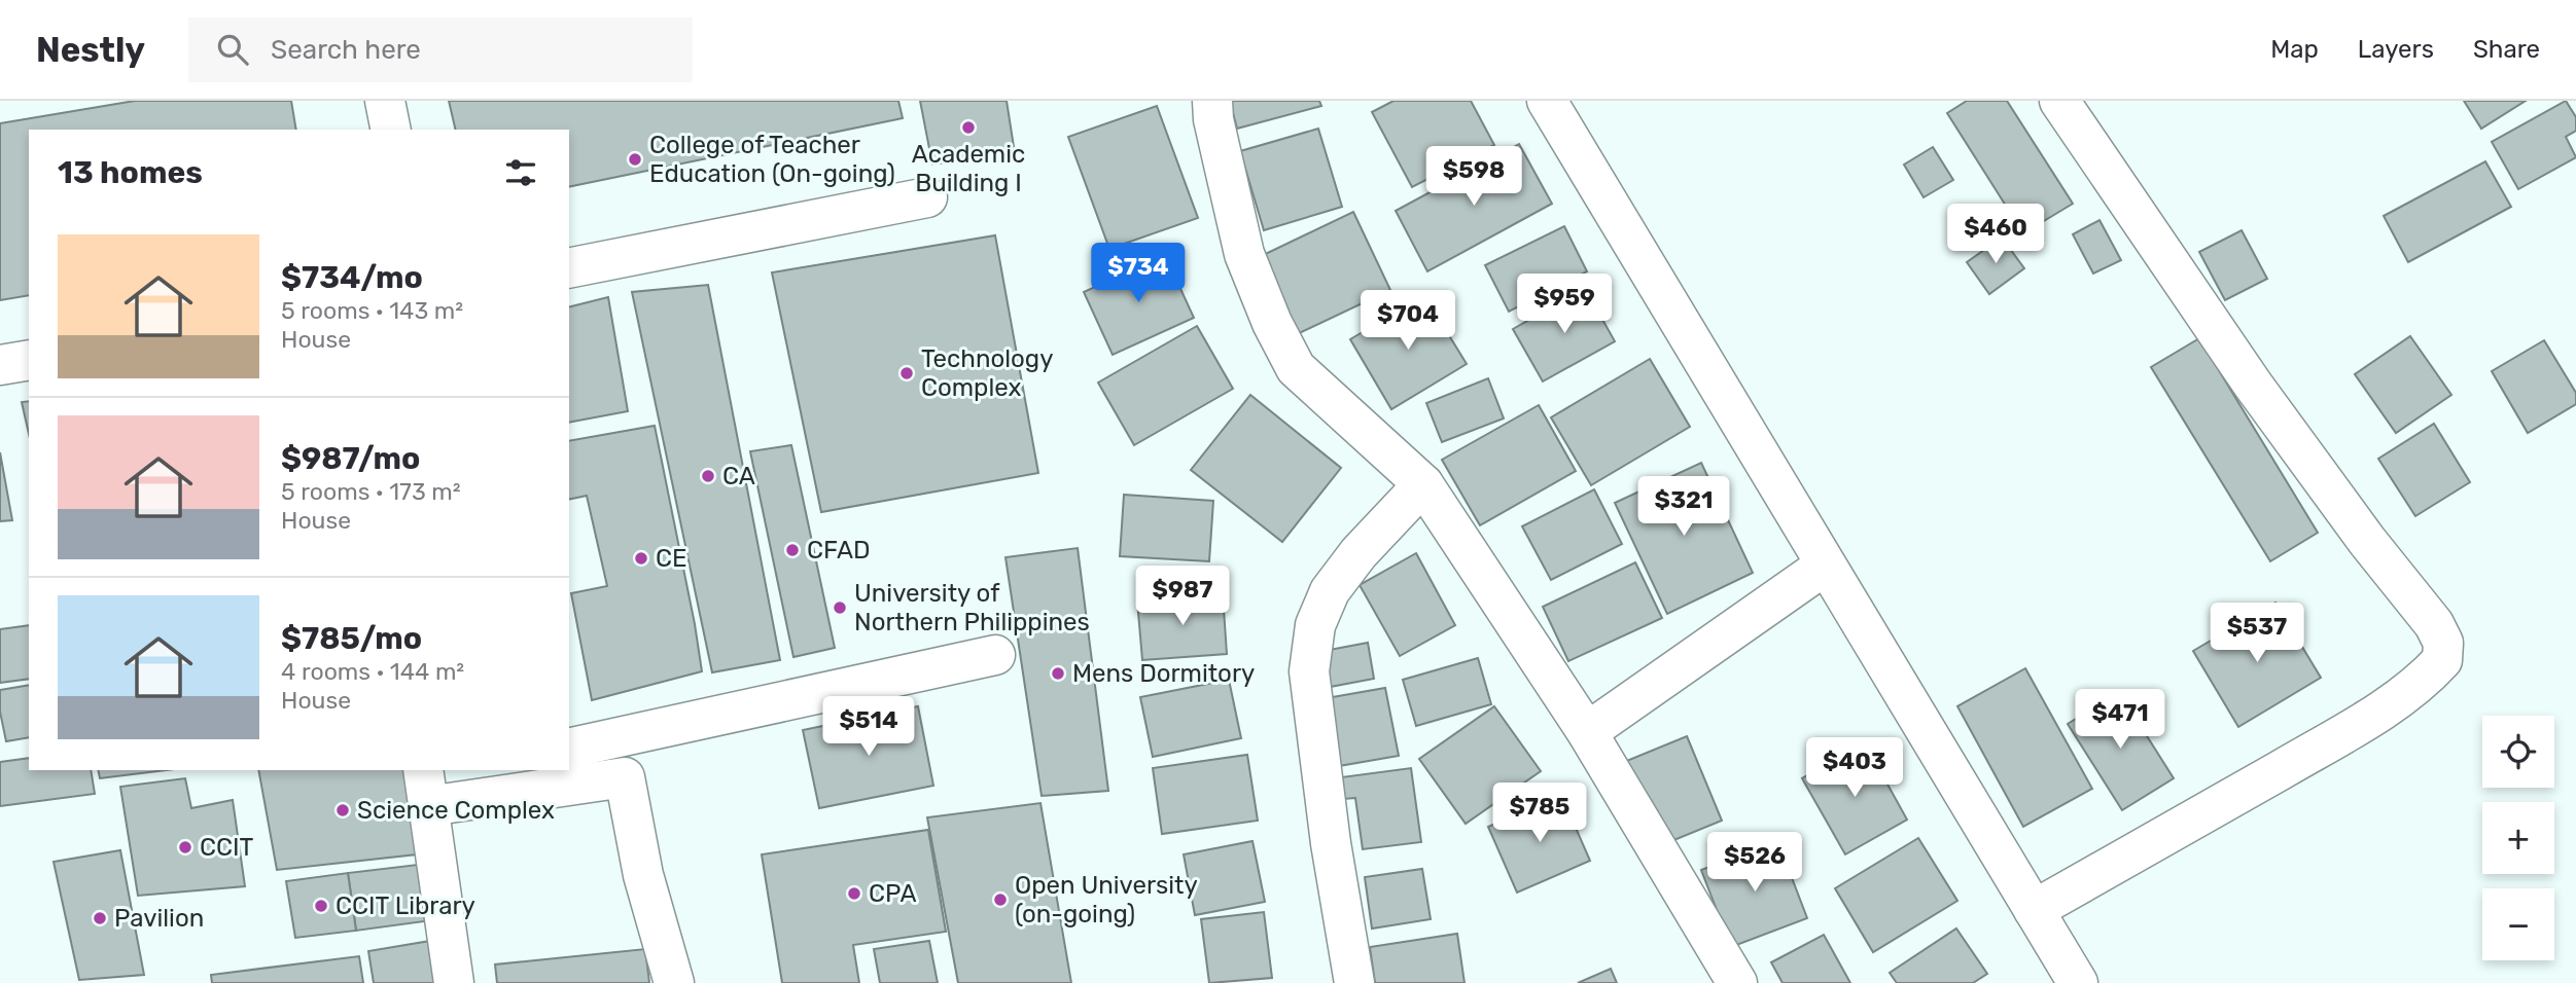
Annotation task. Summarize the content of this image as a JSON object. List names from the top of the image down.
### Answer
{
  "places": [
    "Academic Building I",
    "College of Teacher Education (On-going)",
    "Technology Complex",
    "CA",
    "CFAD",
    "CE",
    "University of Northern Philippines",
    "Mens Dormitory",
    "Science Complex",
    "CCIT",
    "CPA",
    "Open University (on-going)",
    "CCIT Library",
    "Pavilion"
  ],
  "page": {
    "header": "Nestly",
    "search": "Search here",
    "nav": ["Map", "Layers", "Share"],
    "heading": "13 homes",
    "price": [
      "$598",
      "$460",
      "$734",
      "$959",
      "$704",
      "$321",
      "$987",
      "$537",
      "$471",
      "$514",
      "$403",
      "$785",
      "$526"
    ],
    "list": [
      {
        "name": "$734/mo",
        "note": "5 rooms · 143 m² · House"
      },
      {
        "name": "$987/mo",
        "note": "5 rooms · 173 m² · House"
      },
      {
        "name": "$785/mo",
        "note": "4 rooms · 144 m² · House"
      }
    ],
    "map_buttons": ["+", "−"]
  }
}
